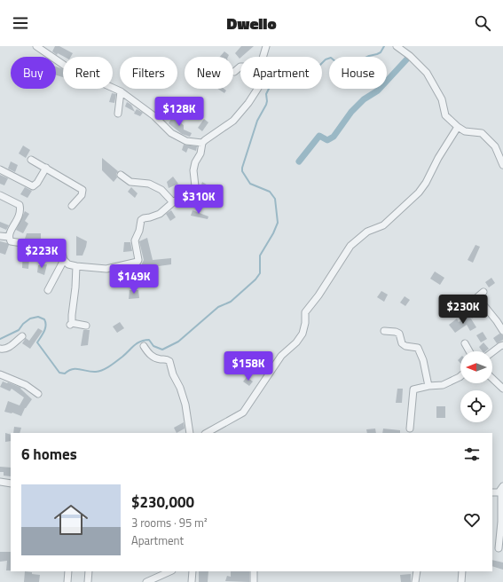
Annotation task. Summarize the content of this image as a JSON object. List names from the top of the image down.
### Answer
{
  "north": "left",
  "page": {
    "header": "Dwello",
    "chip": [
      "Buy",
      "Rent",
      "Filters",
      "New",
      "Apartment",
      "House"
    ],
    "price": [
      "$128K",
      "$310K",
      "$223K",
      "$149K",
      "$230K",
      "$158K"
    ],
    "heading": "6 homes",
    "list": [
      {
        "name": "$230,000",
        "note": "3 rooms · 95 m² · Apartment"
      }
    ]
  }
}
